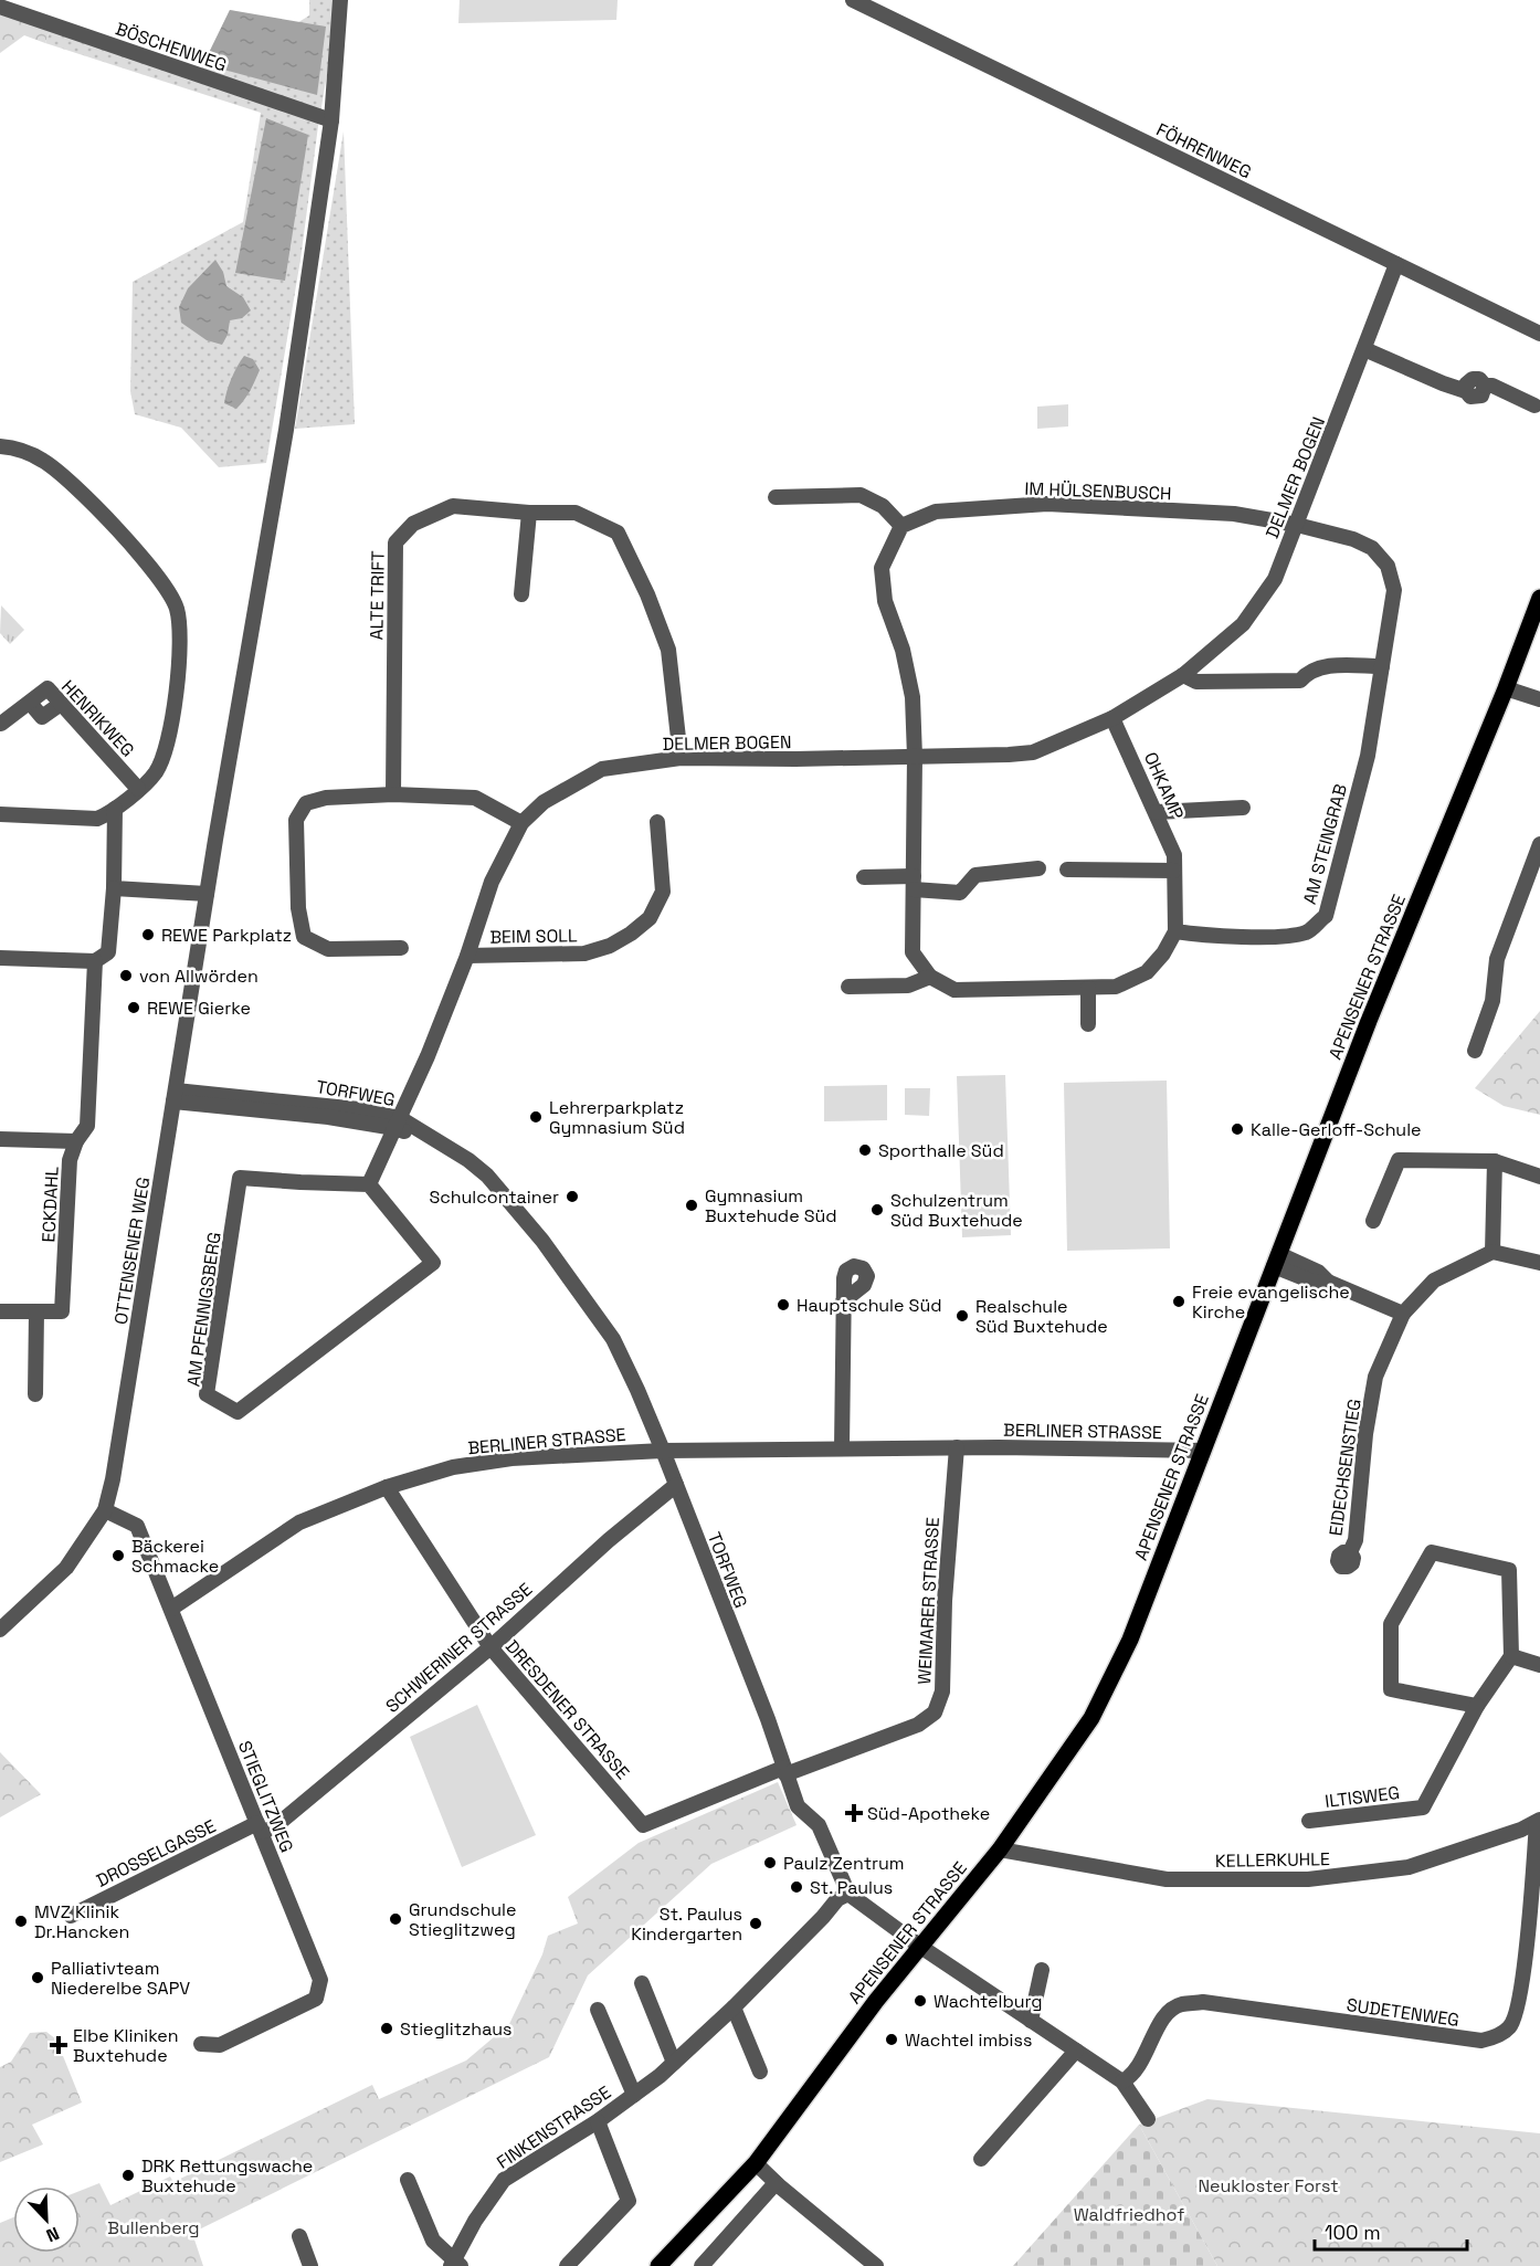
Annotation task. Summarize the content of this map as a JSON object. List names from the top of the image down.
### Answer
{
  "streets": {
    "main road": ["APENSENER STRASSE"],
    "street": [
      "BÖSCHENWEG",
      "FÖHRENWEG",
      "DELMER BOGEN",
      "IM HÜLSENBUSCH",
      "ALTE TRIFT",
      "HENRIKWEG",
      "OHKAMP",
      "AM STEINGRAB",
      "BEIM SOLL",
      "TORFWEG",
      "ECKDAHL",
      "OTTENSENER WEG",
      "AM PFENNIGSBERG",
      "BERLINER STRASSE",
      "EIDECHSENSTIEG",
      "WEIMARER STRASSE",
      "SCHWERINER STRASSE",
      "DRESDENER STRASSE",
      "STIEGLITZWEG",
      "ILTISWEG",
      "DROSSELGASSE",
      "KELLERKUHLE",
      "SUDETENWEG",
      "FINKENSTRASSE"
    ]
  },
  "crossings": [
    ["BÖSCHENWEG", "OTTENSENER WEG"],
    ["FÖHRENWEG", "DELMER BOGEN"],
    ["DELMER BOGEN", "IM HÜLSENBUSCH"],
    ["DELMER BOGEN", "ALTE TRIFT"],
    ["DELMER BOGEN", "OHKAMP"],
    ["DELMER BOGEN", "AM STEINGRAB"],
    ["DELMER BOGEN", "BEIM SOLL"],
    ["DELMER BOGEN", "TORFWEG"],
    ["IM HÜLSENBUSCH", "AM STEINGRAB"],
    ["OHKAMP", "AM STEINGRAB"],
    ["APENSENER STRASSE", "BERLINER STRASSE"],
    ["APENSENER STRASSE", "KELLERKUHLE"],
    ["TORFWEG", "OTTENSENER WEG"],
    ["TORFWEG", "BERLINER STRASSE"],
    ["TORFWEG", "WEIMARER STRASSE"],
    ["TORFWEG", "SCHWERINER STRASSE"],
    ["TORFWEG", "DRESDENER STRASSE"],
    ["TORFWEG", "FINKENSTRASSE"],
    ["OTTENSENER WEG", "STIEGLITZWEG"],
    ["BERLINER STRASSE", "WEIMARER STRASSE"],
    ["BERLINER STRASSE", "DRESDENER STRASSE"],
    ["BERLINER STRASSE", "STIEGLITZWEG"],
    ["WEIMARER STRASSE", "DRESDENER STRASSE"],
    ["SCHWERINER STRASSE", "DRESDENER STRASSE"],
    ["SCHWERINER STRASSE", "STIEGLITZWEG"],
    ["SCHWERINER STRASSE", "DROSSELGASSE"],
    ["STIEGLITZWEG", "DROSSELGASSE"],
    ["KELLERKUHLE", "SUDETENWEG"]
  ],
  "parks": ["Neukloster Forst", "Waldfriedhof", "Bullenberg"],
  "places": {
    "other": [
      "REWE Parkplatz",
      "von Allwörden",
      "REWE Gierke",
      "Lehrerparkplatz Gymnasium Süd",
      "Kalle-Gerloff-Schule",
      "Sporthalle Süd",
      "Schulcontainer",
      "Gymnasium Buxtehude Süd",
      "Schulzentrum Süd Buxtehude",
      "Freie evangelische Kirche",
      "Hauptschule Süd",
      "Realschule Süd Buxtehude",
      "Bäckerei Schmacke",
      "Paulz Zentrum",
      "St. Paulus",
      "Grundschule Stieglitzweg",
      "MVZ Klinik Dr.Hancken",
      "St. Paulus Kindergarten",
      "Palliativteam Niederelbe SAPV",
      "Wachtelburg",
      "Stieglitzhaus",
      "Wachtel imbiss",
      "DRK Rettungswache Buxtehude"
    ],
    "health": ["Süd-Apotheke", "Elbe Kliniken Buxtehude"]
  },
  "scale_bar": "100 m",
  "north": "bottom right"
}
